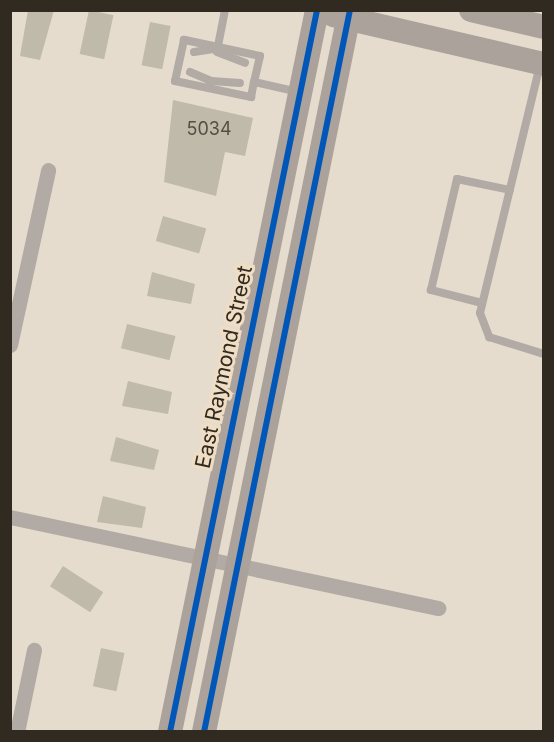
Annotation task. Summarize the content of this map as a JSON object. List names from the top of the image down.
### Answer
{
  "streets": {
    "main road": ["East Raymond Street"]
  },
  "house_numbers": ["5034"]
}
